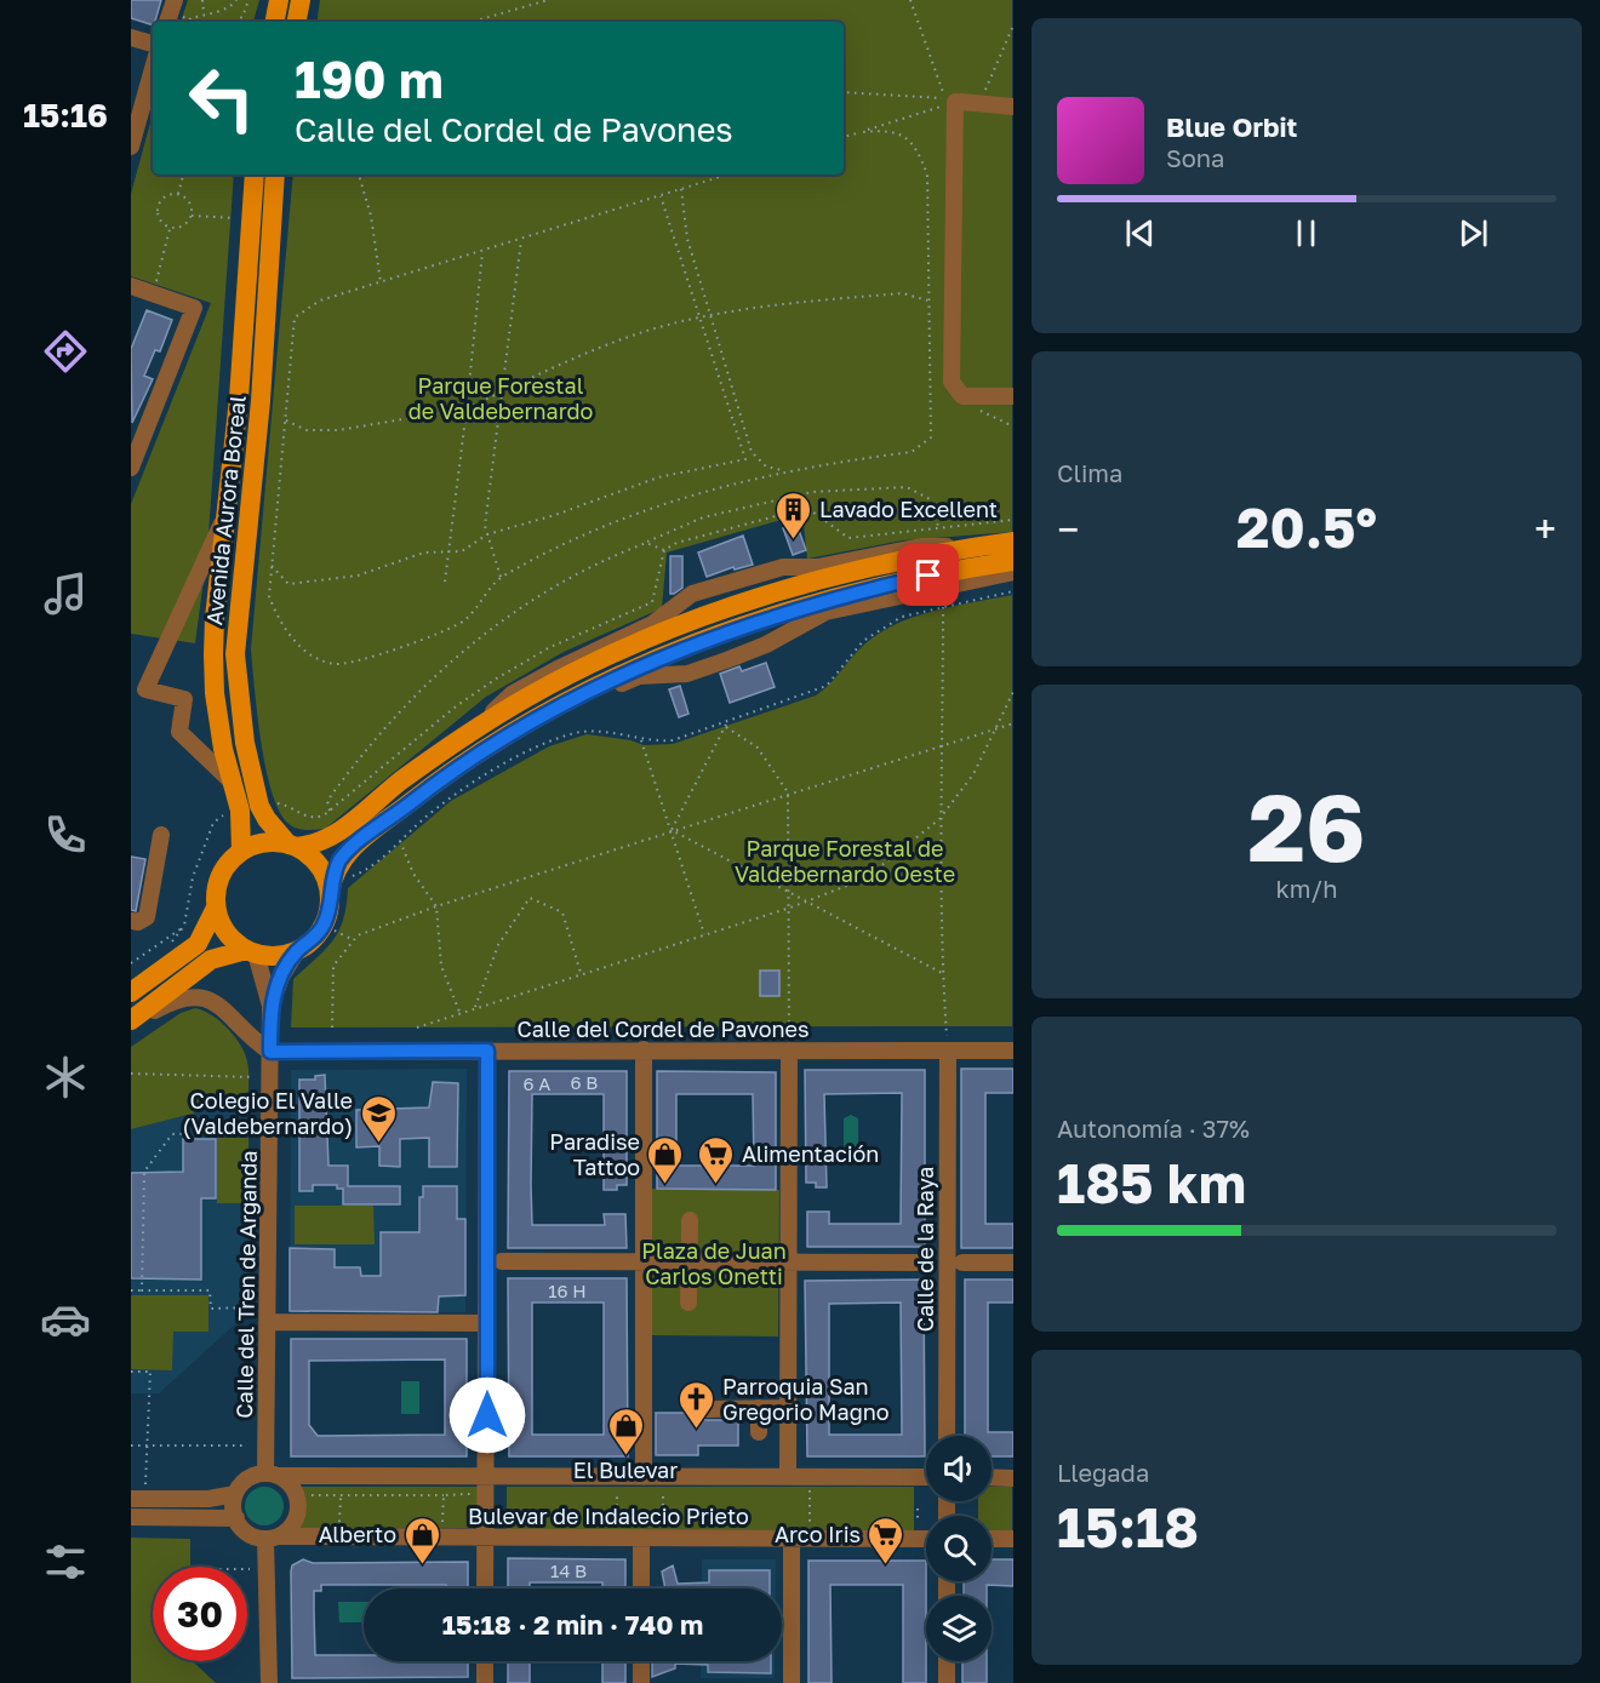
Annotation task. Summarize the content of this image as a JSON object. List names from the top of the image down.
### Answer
{
  "streets": {
    "main road": ["Avenida Aurora Boreal"],
    "street": [
      "Calle del Cordel de Pavones",
      "Calle de la Raya",
      "Calle del Tren de Arganda",
      "Bulevar de Indalecio Prieto"
    ]
  },
  "crossings": [
    ["Avenida Aurora Boreal", "Calle del Tren de Arganda"],
    ["Calle del Cordel de Pavones", "Calle de la Raya"],
    ["Calle del Cordel de Pavones", "Calle del Tren de Arganda"],
    ["Calle del Cordel de Pavones", "Bulevar de Indalecio Prieto"],
    ["Calle del Tren de Arganda", "Bulevar de Indalecio Prieto"]
  ],
  "parks": ["Parque Forestal de Valdebernardo", "Parque Forestal de Valdebernardo Oeste", "Plaza de Juan Carlos Onetti"],
  "places": {
    "building": ["Lavado Excellent"],
    "school or university": ["Colegio El Valle (Valdebernardo)"],
    "shop": ["Paradise Tattoo", "El Bulevar", "Alberto"],
    "supermarket": ["Alimentación", "Arco Iris"],
    "church": ["Parroquia San Gregorio Magno"]
  },
  "house_numbers": [
    "6 B",
    "6 A",
    "16 H",
    "14 B"
  ],
  "page": {
    "tabs": "15:16",
    "turn": ["190 m", "Calle del Cordel de Pavones"],
    "song": ["Blue Orbit", "Sona"],
    "tile": [
      "Clima",
      ["26", "km/h"],
      ["Autonomía · 37%", "185 km"],
      ["Llegada", "15:18"]
    ],
    "heat": ["−", "20.5°", "+"],
    "limit": "30",
    "trip": "15:18 · 2 min · 740 m"
  }
}
